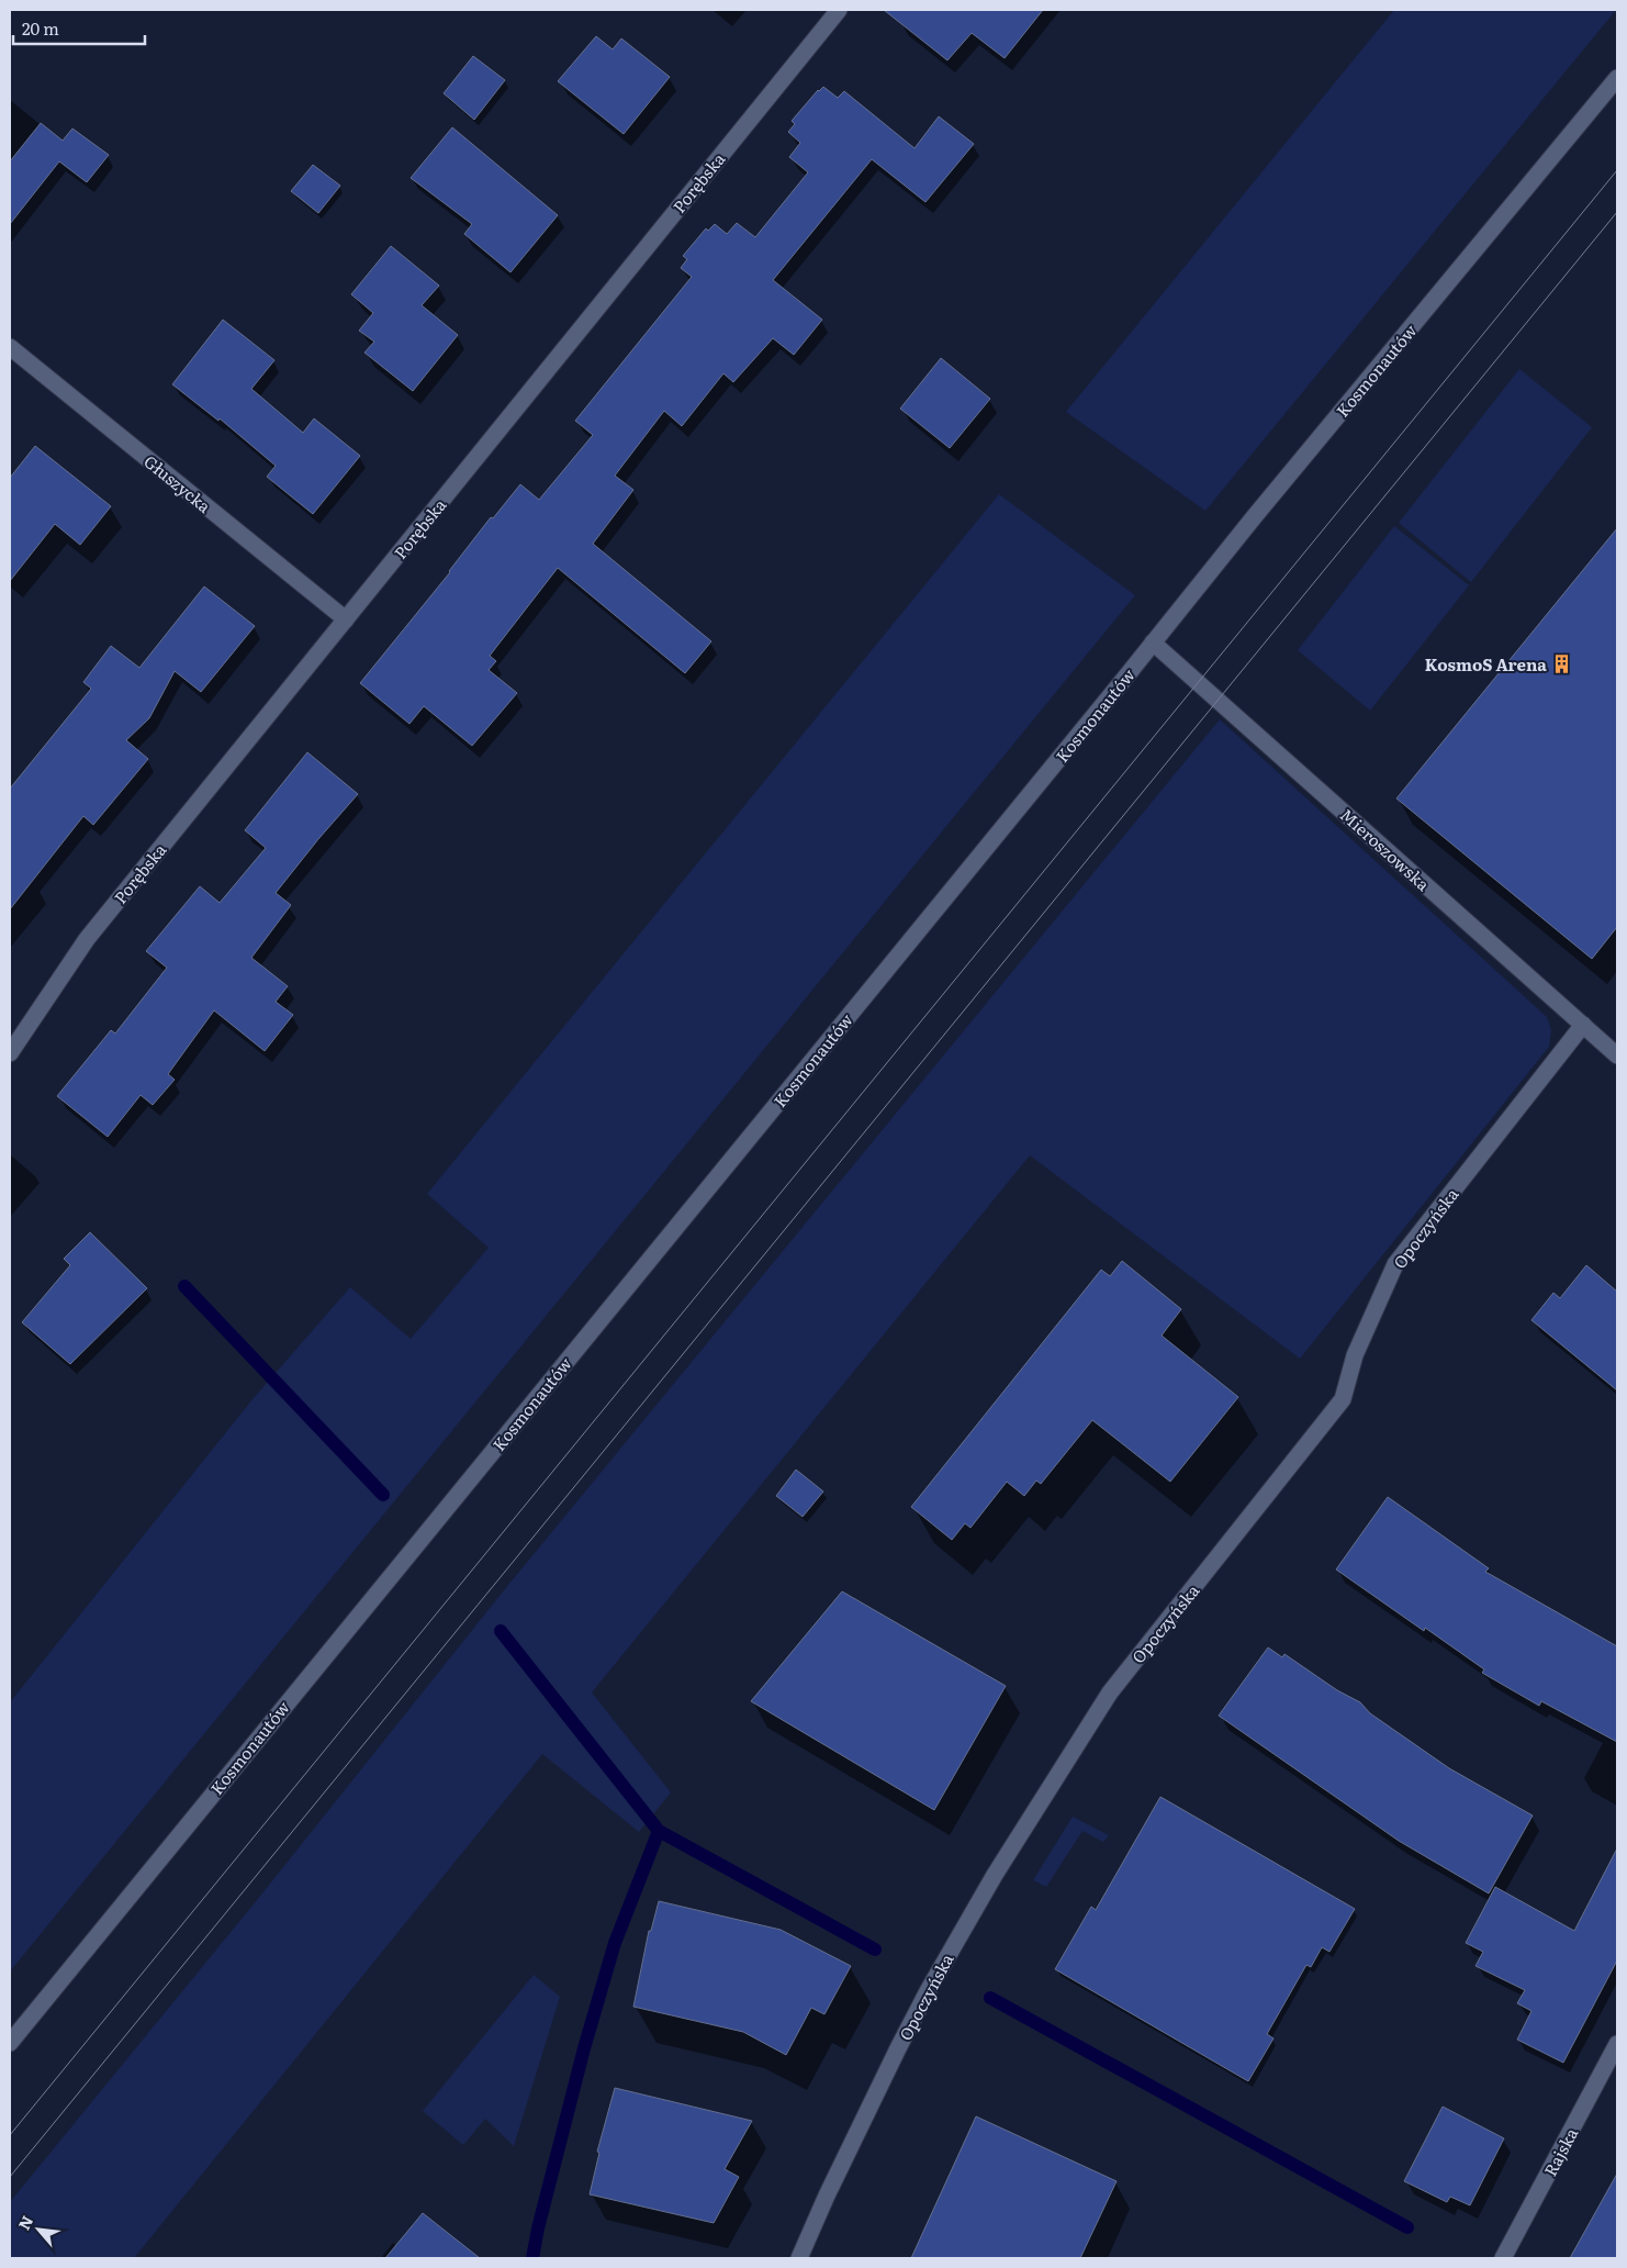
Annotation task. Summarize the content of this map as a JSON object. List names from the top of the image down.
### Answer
{
  "streets": {
    "street": [
      "Porębska",
      "Kosmonautów",
      "Głuszycka",
      "Mieroszowska",
      "Opoczyńska",
      "Rajska"
    ]
  },
  "crossings": [
    ["Porębska", "Głuszycka"],
    ["Kosmonautów", "Mieroszowska"],
    ["Mieroszowska", "Opoczyńska"]
  ],
  "places": {
    "building": ["KosmoS Arena"]
  },
  "scale_bar": "20 m",
  "north": "top left"
}
